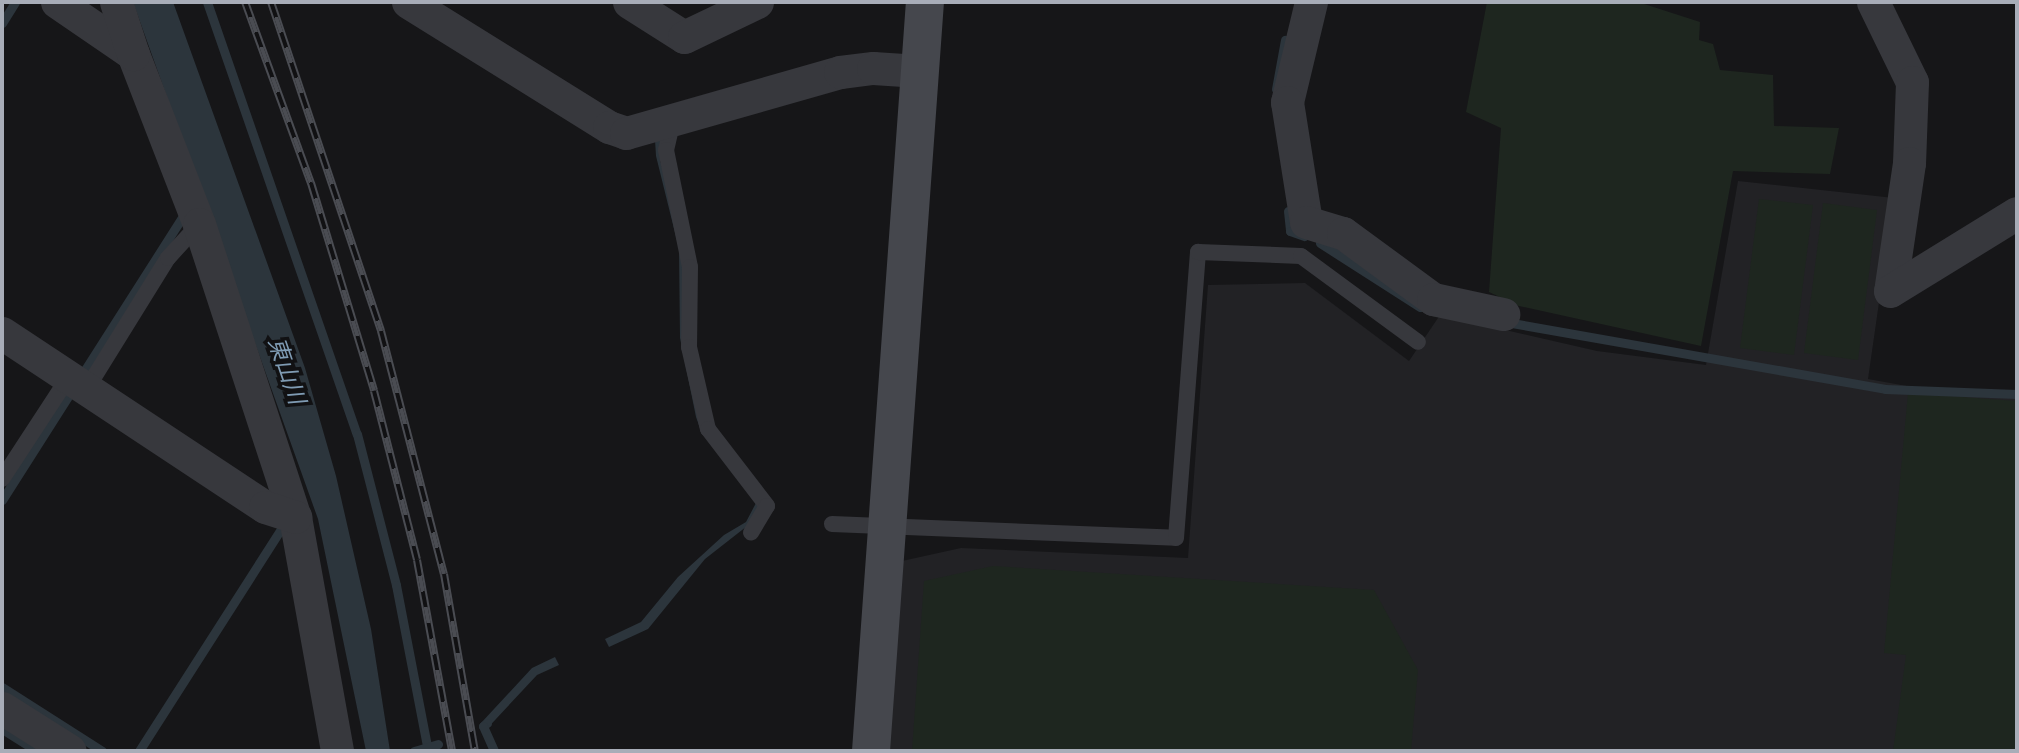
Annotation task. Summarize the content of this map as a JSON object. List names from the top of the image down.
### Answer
{
  "water": ["東山川"]
}
